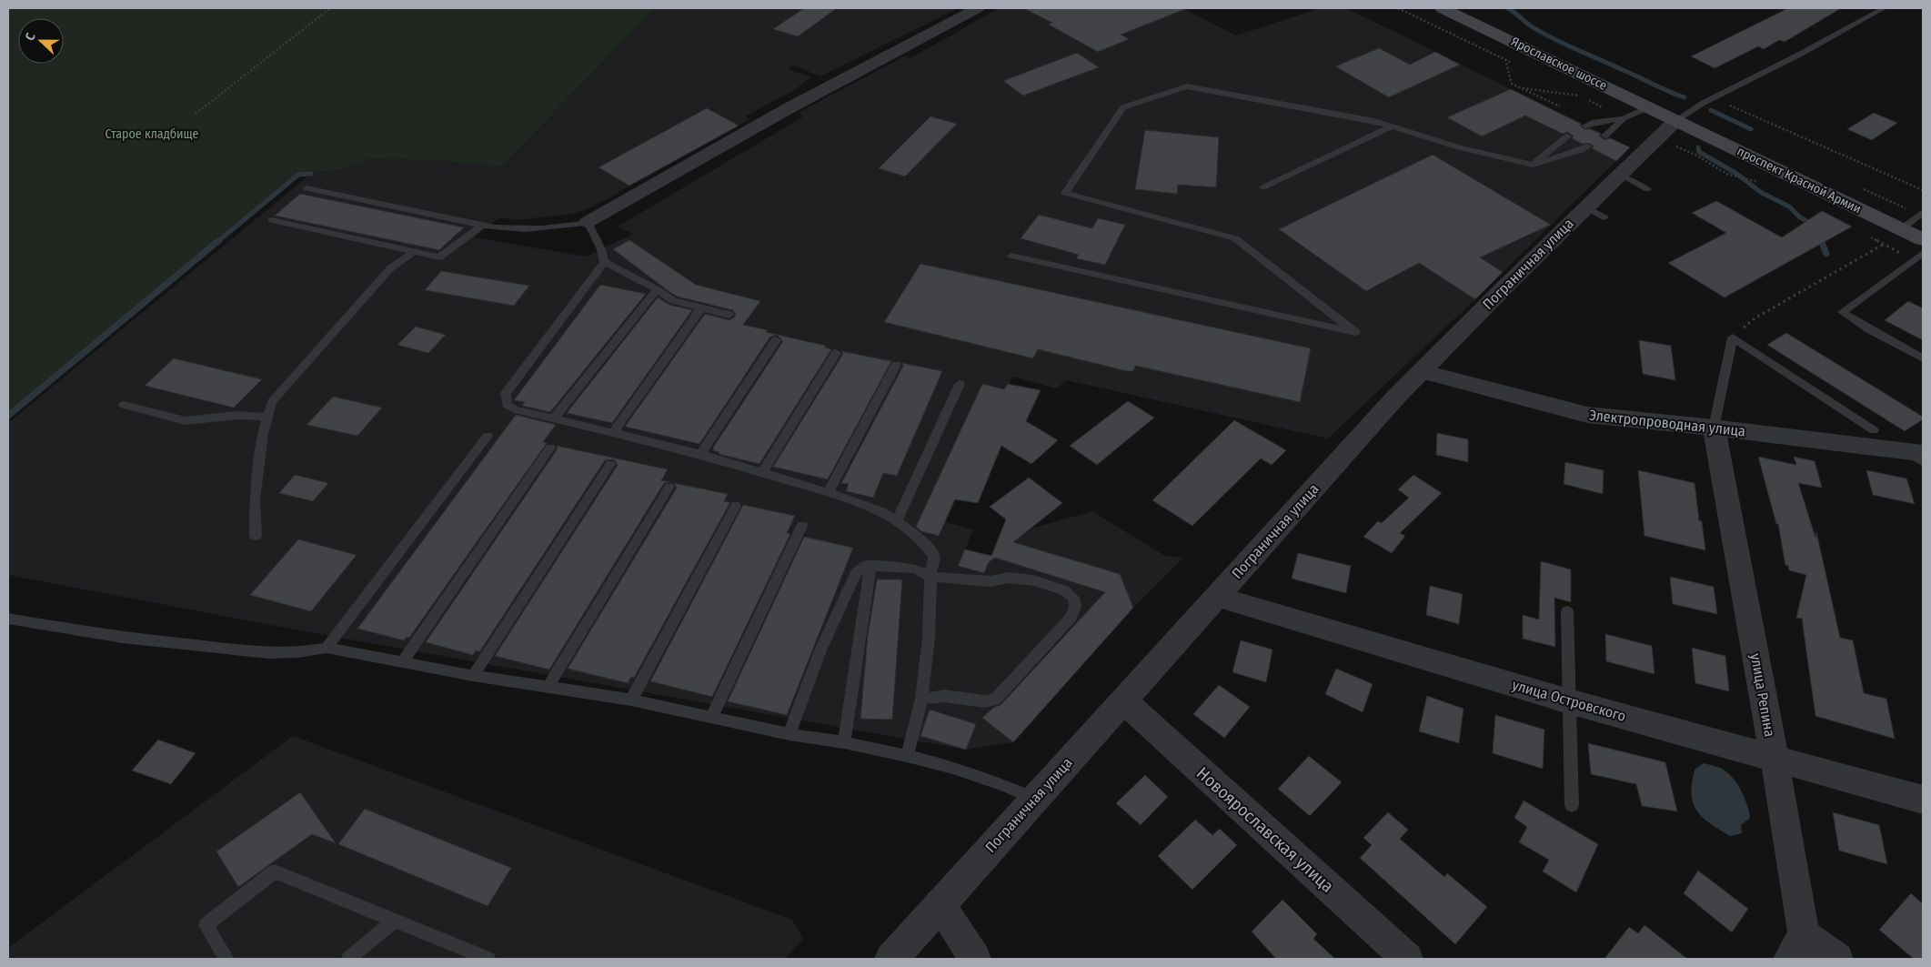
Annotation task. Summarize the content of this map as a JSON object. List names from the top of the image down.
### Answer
{
  "streets": {
    "main road": ["Ярославское шоссе", "проспект Красной Армии"],
    "street": [
      "Пограничная улица",
      "Электропроводная улица",
      "улица Репина",
      "улица Островского",
      "Новоярославская улица"
    ]
  },
  "crossings": [
    ["Ярославское шоссе", "проспект Красной Армии"],
    ["Ярославское шоссе", "Пограничная улица"],
    ["проспект Красной Армии", "Пограничная улица"],
    ["Пограничная улица", "Электропроводная улица"],
    ["Пограничная улица", "улица Островского"],
    ["Пограничная улица", "Новоярославская улица"],
    ["Электропроводная улица", "улица Репина"],
    ["улица Репина", "улица Островского"]
  ],
  "parks": ["Старое кладбище"],
  "north": "left"
}
